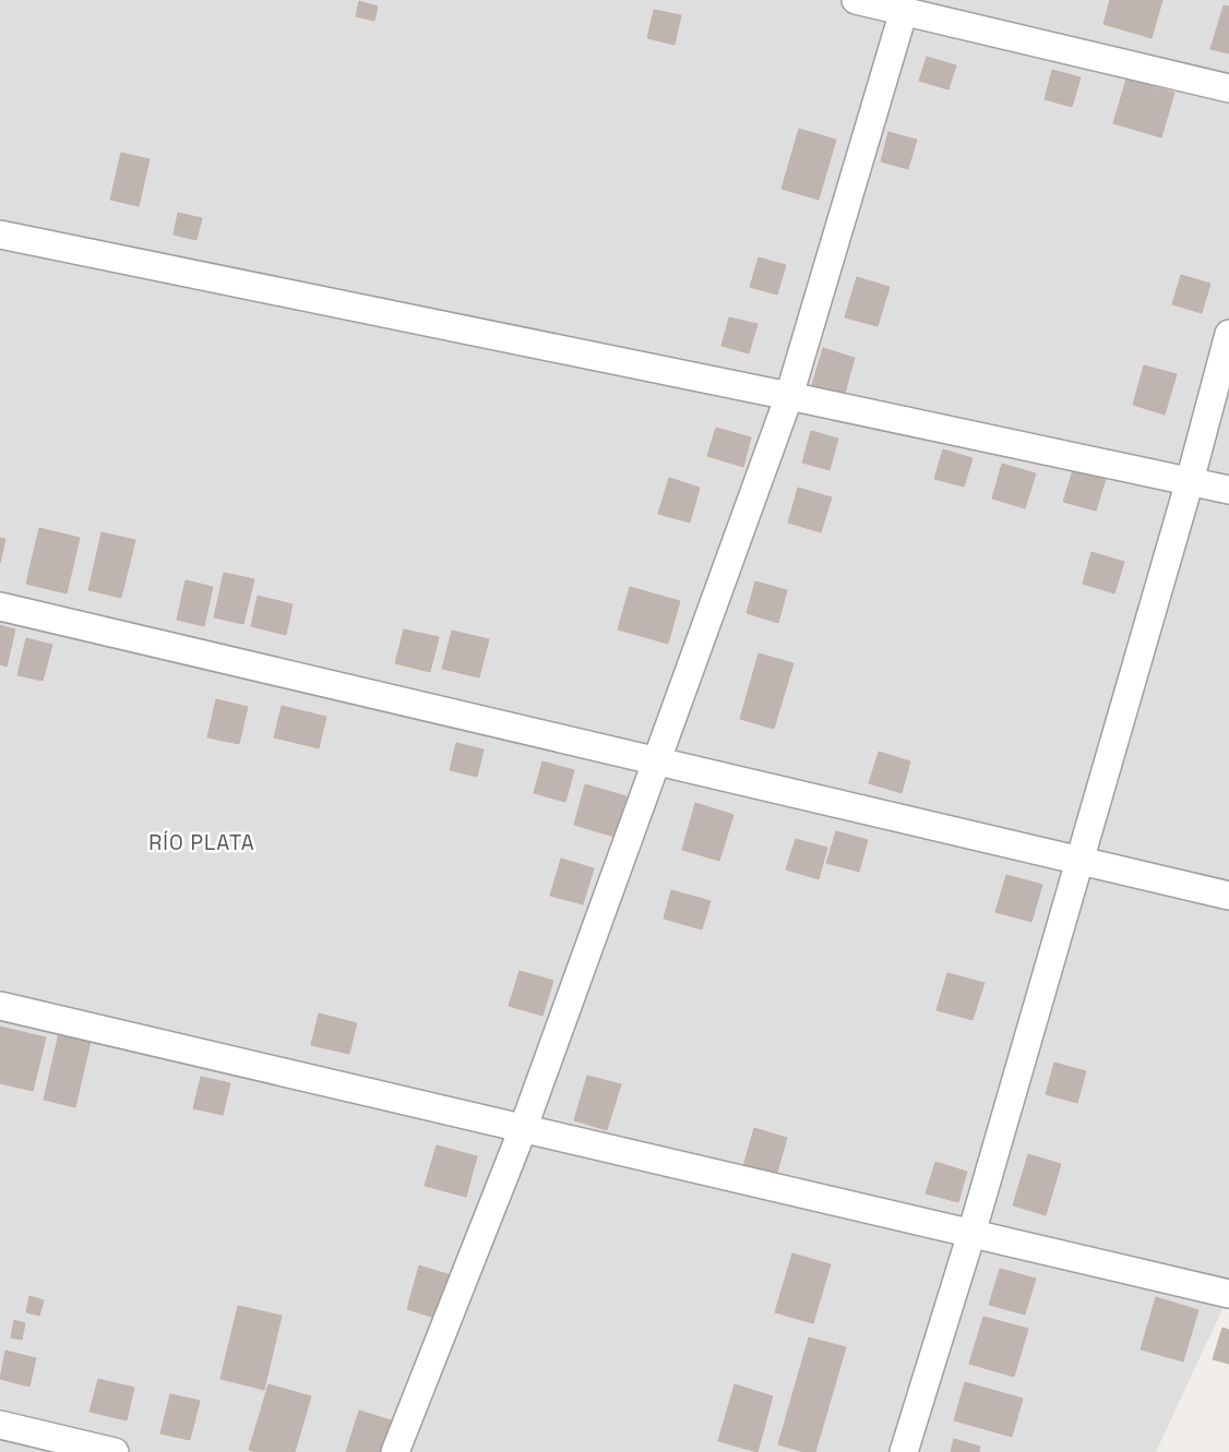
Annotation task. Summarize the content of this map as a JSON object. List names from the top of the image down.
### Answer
{
  "districts": ["RÍO PLATA"]
}
